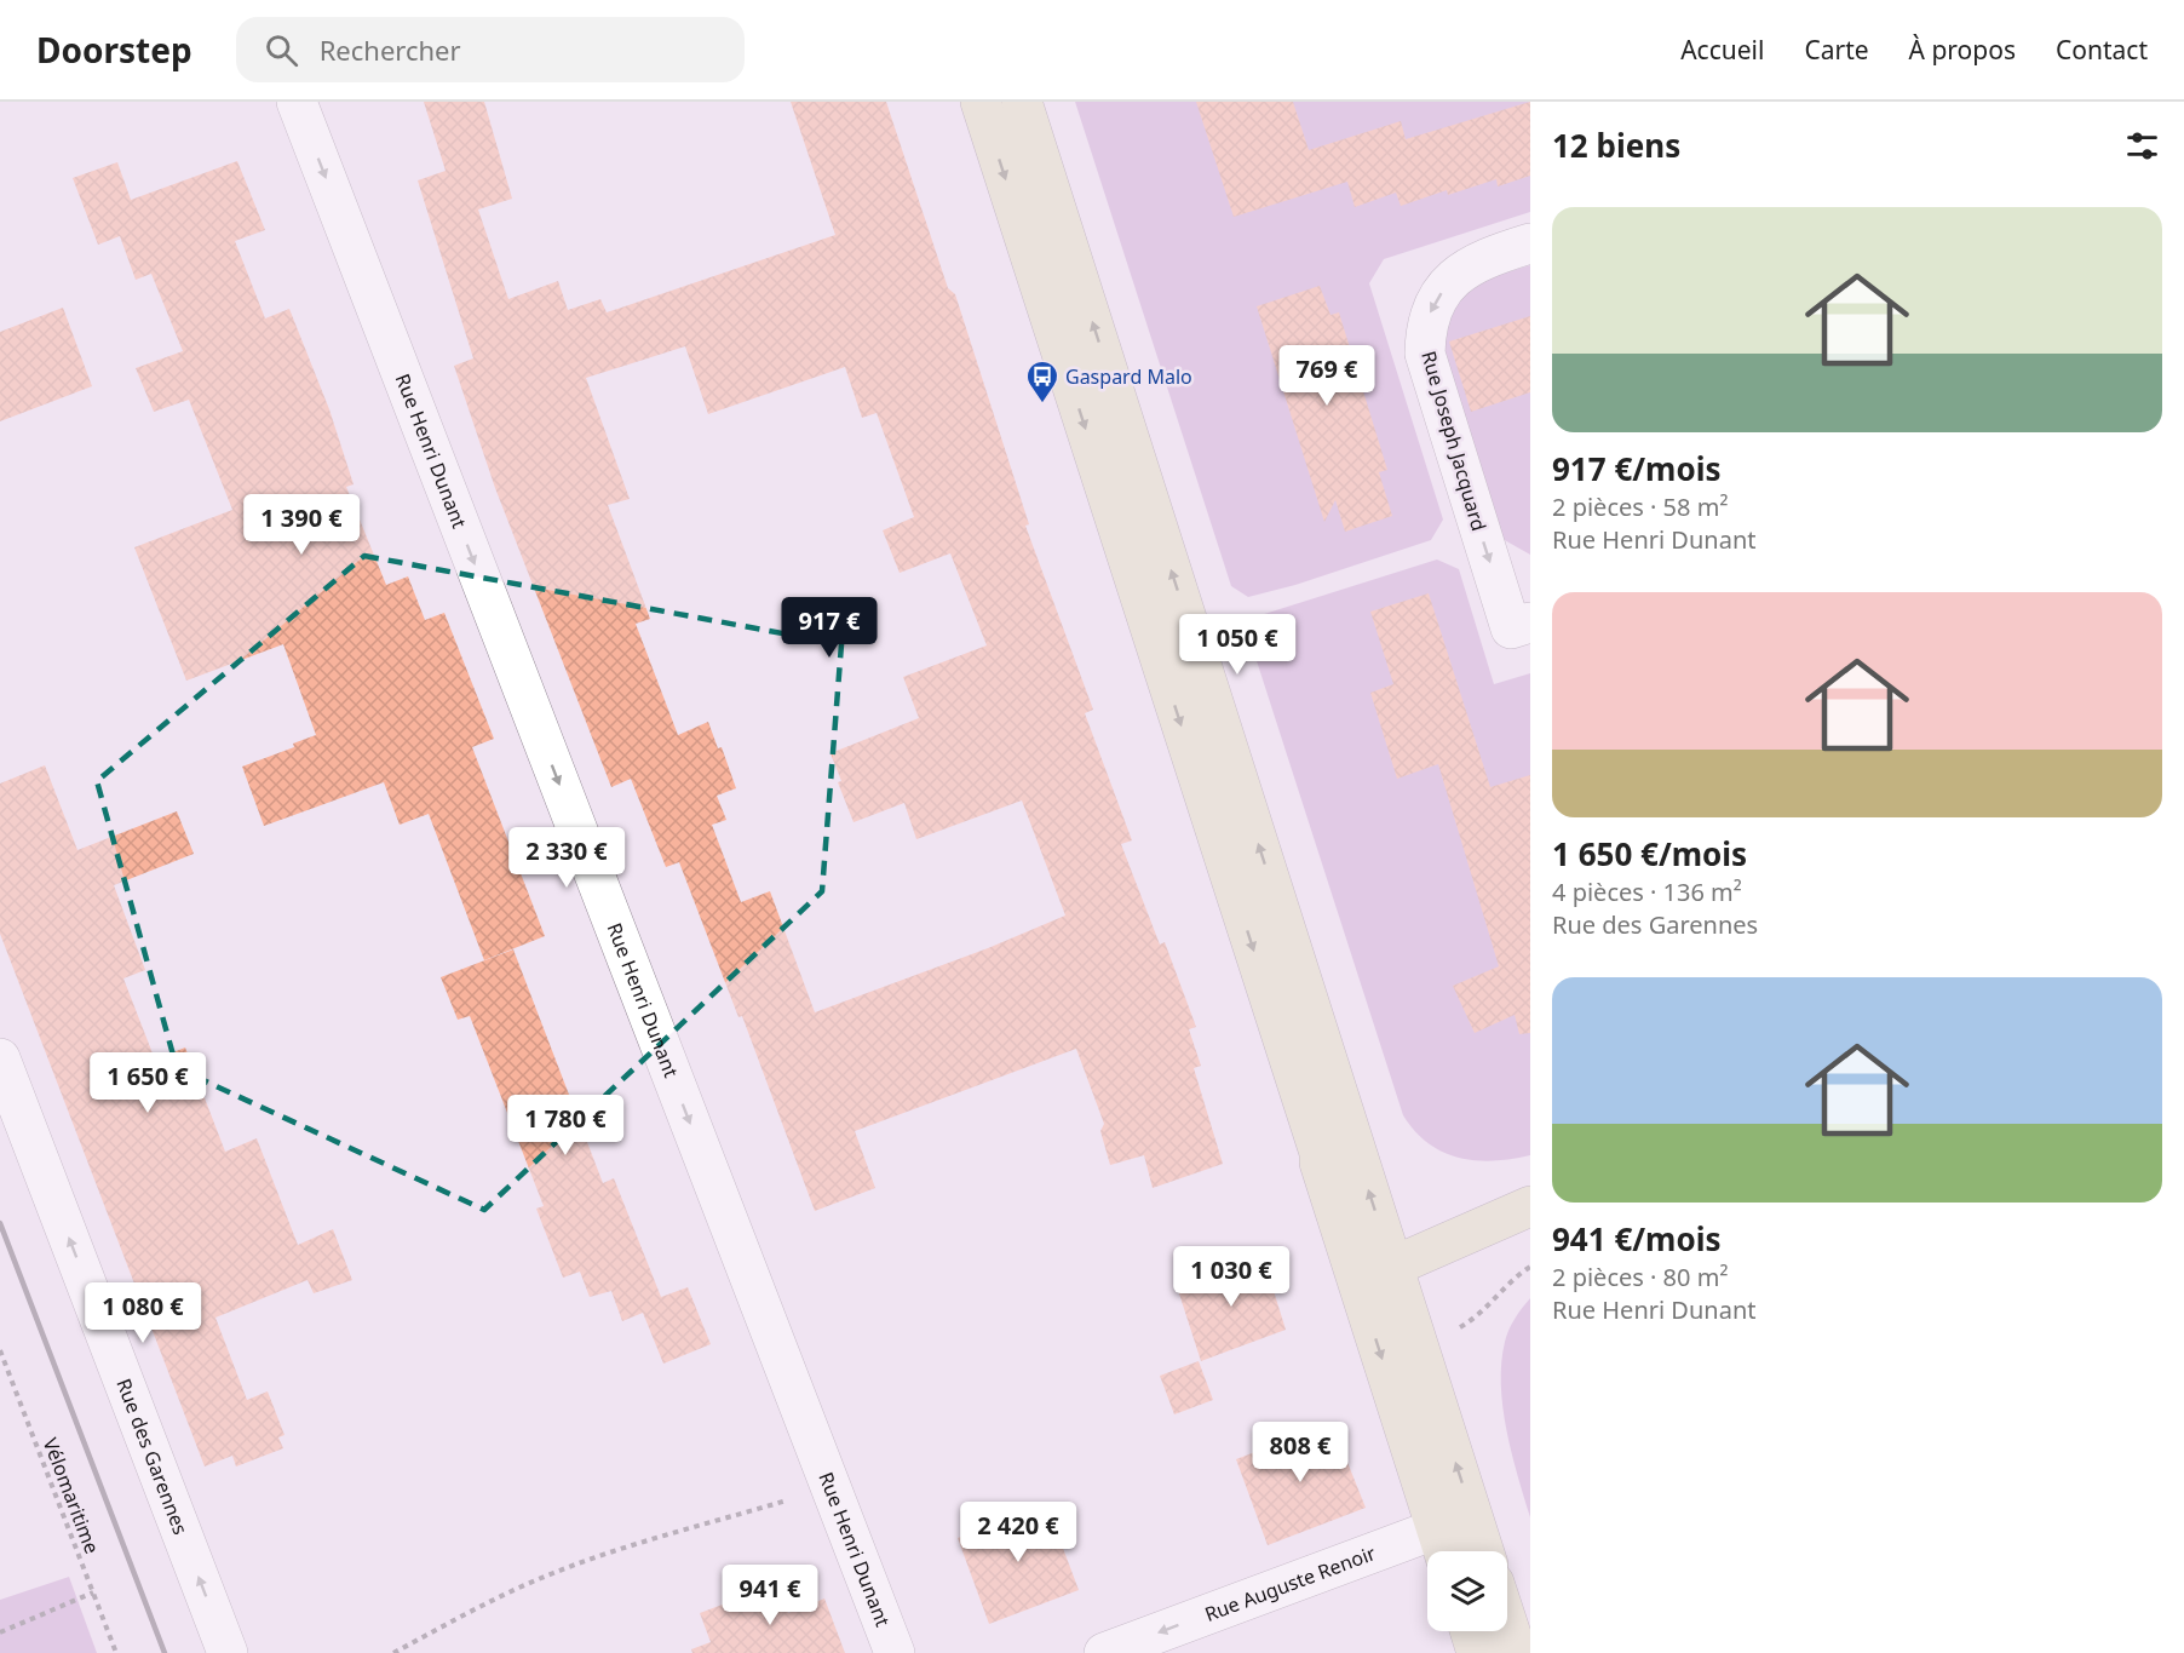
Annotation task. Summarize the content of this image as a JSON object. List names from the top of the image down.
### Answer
{
  "streets": {
    "street": [
      "Rue Joseph Jacquard",
      "Rue Henri Dunant",
      "Rue des Garennes",
      "Rue Auguste Renoir"
    ],
    "path": ["Vélomaritime"]
  },
  "one_way": ["Rue Henri Dunant", "Rue des Garennes", "Rue Auguste Renoir"],
  "places": {
    "bus stop": ["Gaspard Malo"]
  },
  "page": {
    "header": "Doorstep",
    "search": "Rechercher",
    "nav": [
      "Accueil",
      "Carte",
      "À propos",
      "Contact"
    ],
    "heading": "12 biens",
    "list": [
      {
        "name": "917 €/mois",
        "note": "2 pièces · 58 m² · Rue Henri Dunant"
      },
      {
        "name": "1 650 €/mois",
        "note": "4 pièces · 136 m² · Rue des Garennes"
      },
      {
        "name": "941 €/mois",
        "note": "2 pièces · 80 m² · Rue Henri Dunant"
      }
    ],
    "price": [
      "769 €",
      "1 390 €",
      "917 €",
      "1 050 €",
      "2 330 €",
      "1 650 €",
      "1 780 €",
      "1 030 €",
      "1 080 €",
      "808 €",
      "2 420 €",
      "941 €"
    ]
  }
}
